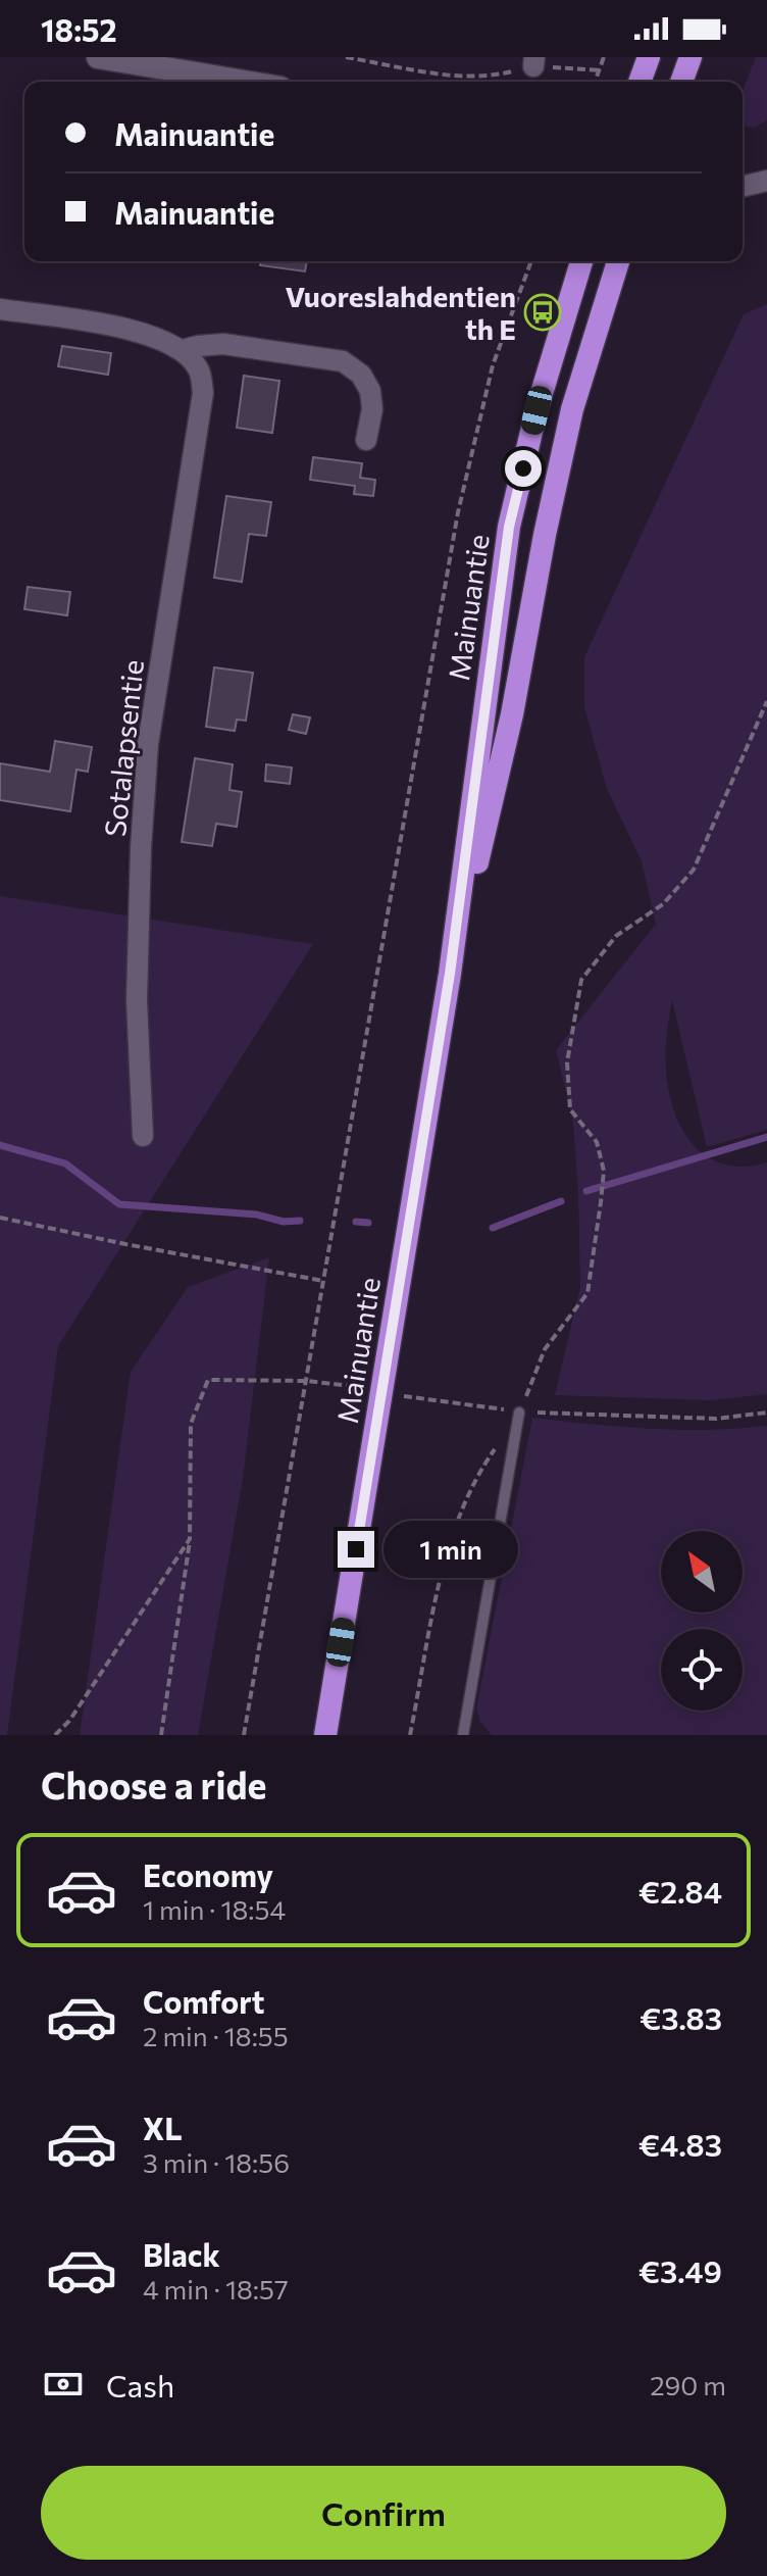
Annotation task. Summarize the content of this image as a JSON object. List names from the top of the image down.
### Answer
{
  "streets": {
    "highway": ["Mainuantie"],
    "street": ["Sotalapsentie"]
  },
  "places": {
    "bus stop": ["Vuoreslahdentien th E"]
  },
  "north": "top left",
  "page": {
    "status": "18:52",
    "banner": ["Mainuantie", "Mainuantie"],
    "bubble": "1 min",
    "heading": "Choose a ride",
    "list": [
      {
        "name": "Economy",
        "note": "1 min · 18:54",
        "value": "€2.84"
      },
      {
        "name": "Comfort",
        "note": "2 min · 18:55",
        "value": "€3.83"
      },
      {
        "name": "XL",
        "note": "3 min · 18:56",
        "value": "€4.83"
      },
      {
        "name": "Black",
        "note": "4 min · 18:57",
        "value": "€3.49"
      }
    ],
    "pay": ["Cash", "290 m"],
    "buttons": "Confirm"
  }
}
